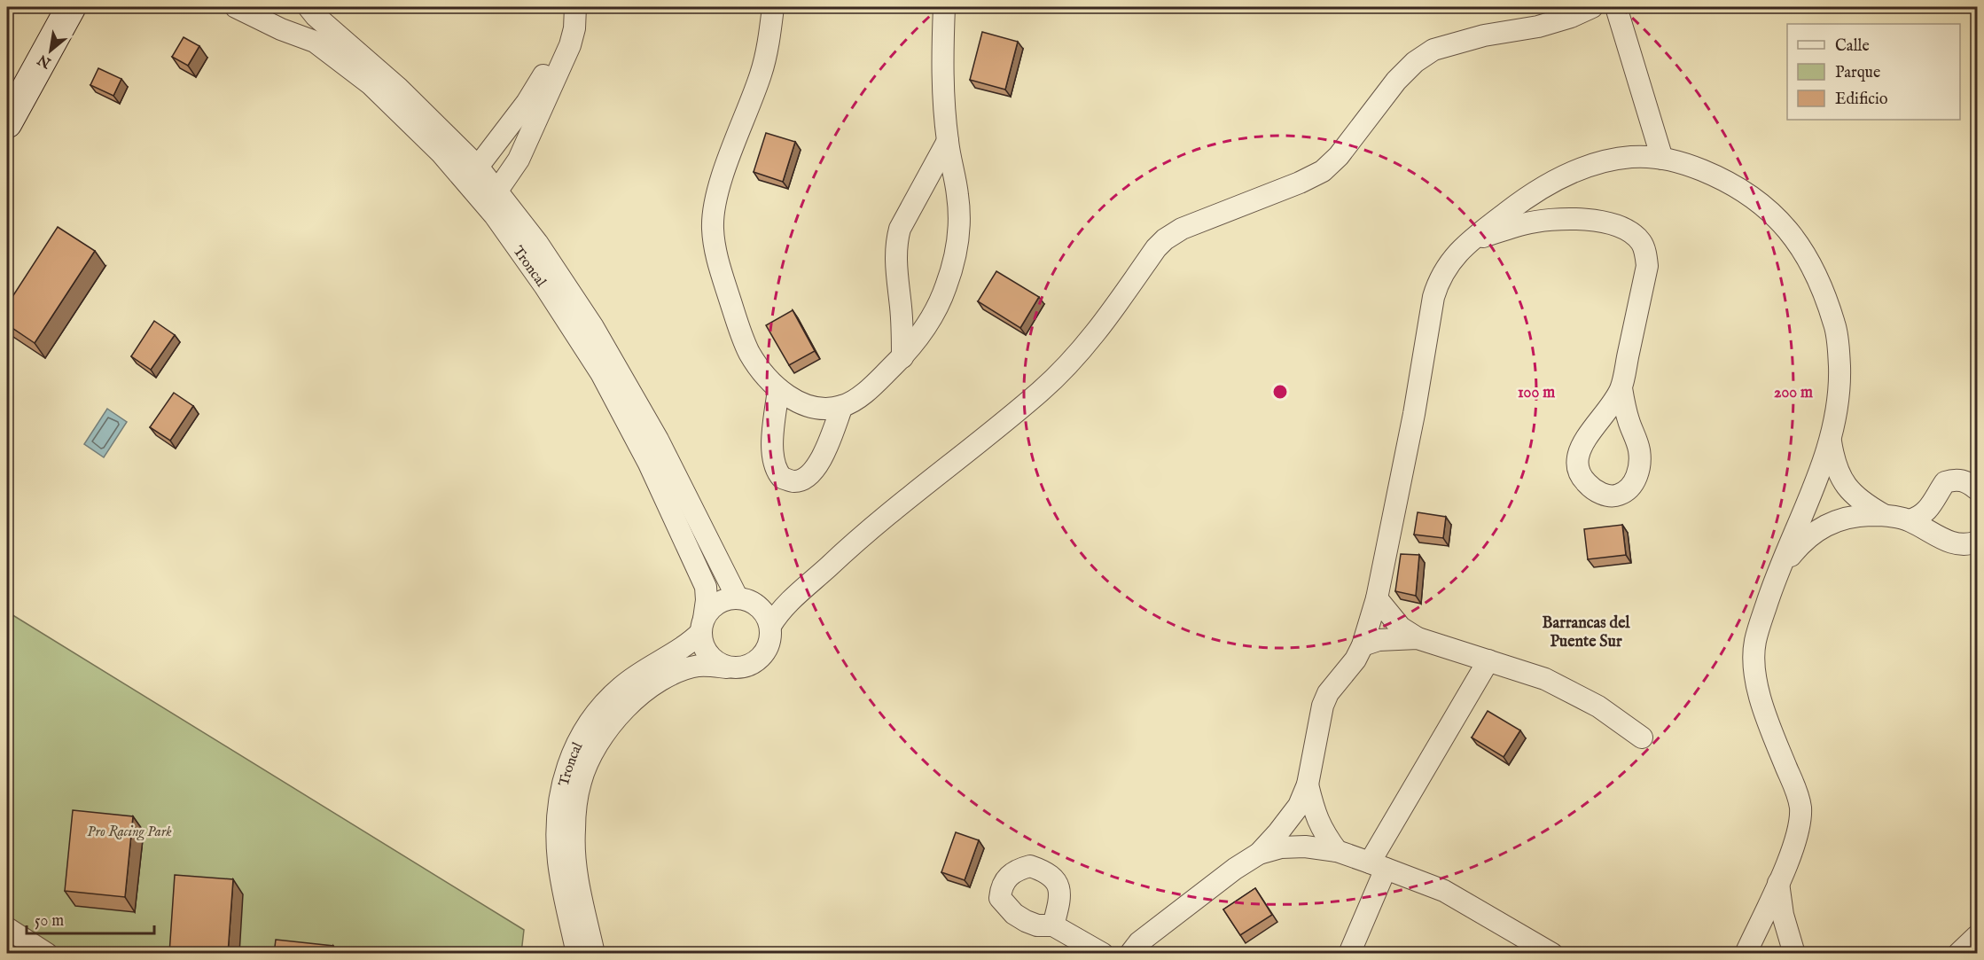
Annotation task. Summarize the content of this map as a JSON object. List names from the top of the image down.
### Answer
{
  "streets": {
    "street": ["Troncal"]
  },
  "districts": ["Barrancas del Puente Sur"],
  "parks": ["Pro Racing Park"],
  "legend": ["Calle", "Parque", "Edificio"],
  "scale_bar": "50 m",
  "north": "bottom left",
  "rings": ["100 m", "200 m"]
}
